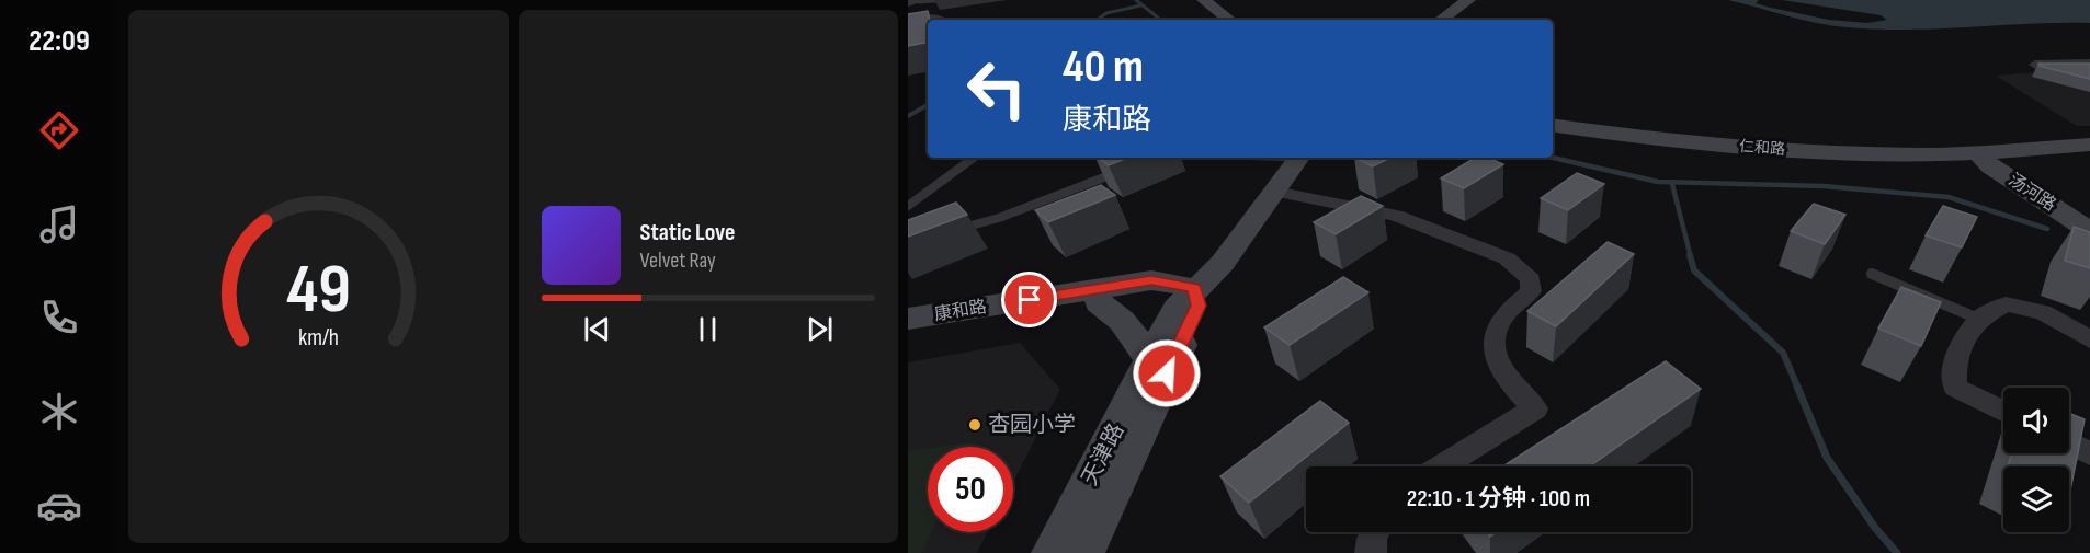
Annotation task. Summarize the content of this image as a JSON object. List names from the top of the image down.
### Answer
{
  "streets": {
    "street": [
      "仁和路",
      "汤河路",
      "康和路",
      "天津路"
    ]
  },
  "crossings": [
    ["仁和路", "汤河路"],
    ["康和路", "天津路"]
  ],
  "places": ["杏园小学"],
  "page": {
    "tabs": "22:09",
    "turn": ["40 m", "康和路"],
    "song": ["Static Love", "Velvet Ray"],
    "limit": "50",
    "trip": "22:10 · 1 分钟 · 100 m",
    "gauge": ["49", "km/h"]
  }
}
